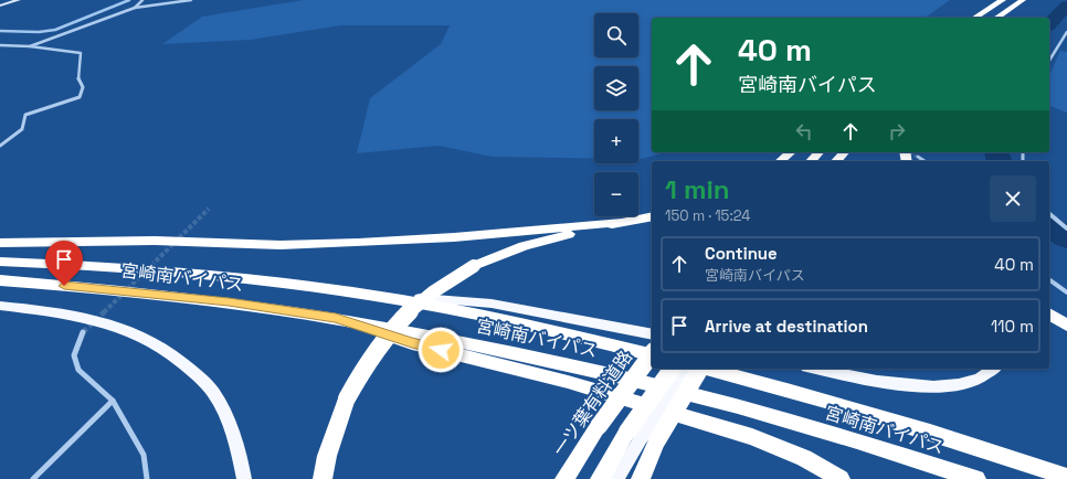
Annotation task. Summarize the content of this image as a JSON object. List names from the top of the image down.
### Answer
{
  "streets": {
    "highway": ["宮崎南バイパス", "一ツ葉有料道路"]
  },
  "page": {
    "map_buttons": ["+", "−"],
    "turn": ["40 m", "宮崎南バイパス"],
    "heading": ["1 min", "150 m · 15:24"],
    "list": [
      {
        "name": "Continue",
        "note": "宮崎南バイパス",
        "value": "40 m"
      },
      {
        "name": "Arrive at destination",
        "value": "110 m"
      }
    ]
  }
}
